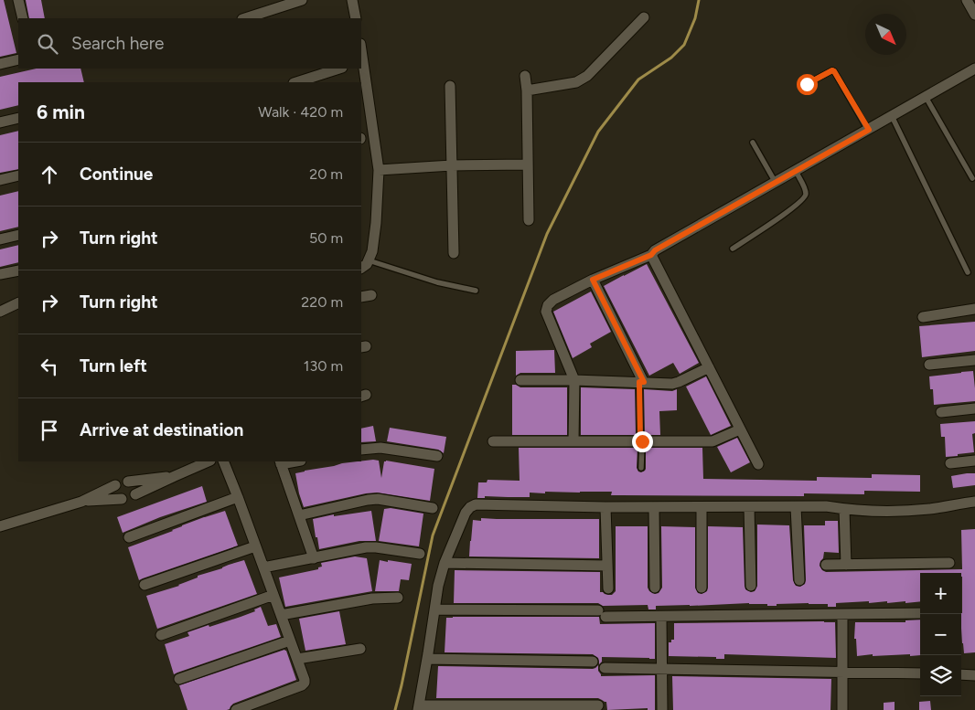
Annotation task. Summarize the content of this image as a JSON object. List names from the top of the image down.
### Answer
{
  "north": "bottom right",
  "page": {
    "search": "Search here",
    "heading": ["6 min", "Walk · 420 m"],
    "list": [
      ["Continue", "20 m"],
      ["Turn right", "50 m"],
      ["Turn right", "220 m"],
      ["Turn left", "130 m"],
      "Arrive at destination"
    ],
    "map_buttons": ["+", "−"]
  }
}
